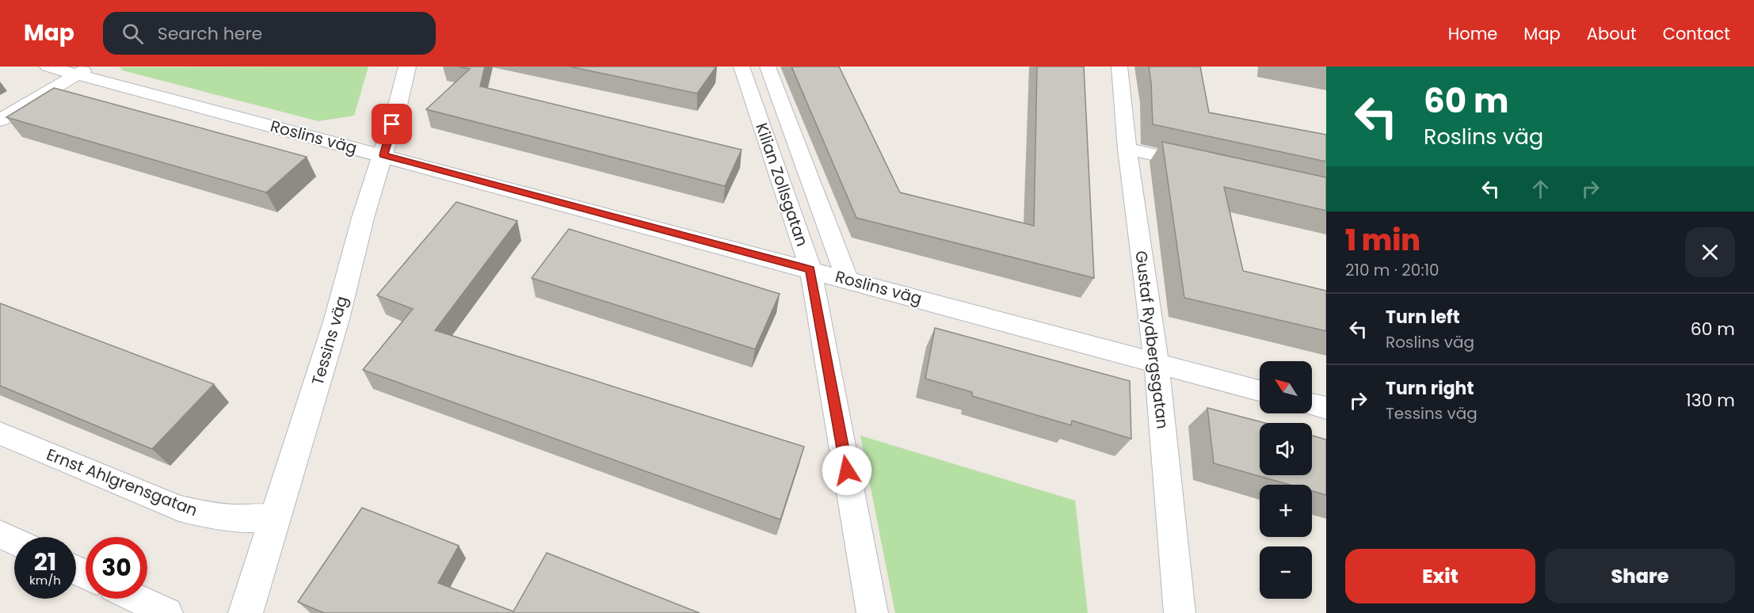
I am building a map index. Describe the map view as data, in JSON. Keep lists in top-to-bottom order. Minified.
{"streets":{"street":["Roslins väg","Kilian Zollsgatan","Gustaf Rydbergsgatan","Tessins väg","Ernst Ahlgrensgatan"]},"crossings":[["Roslins väg","Kilian Zollsgatan"],["Roslins väg","Gustaf Rydbergsgatan"],["Roslins väg","Tessins väg"],["Tessins väg","Ernst Ahlgrensgatan"]],"north":"top left","page":{"header":"Map","search":"Search here","nav":["Home","Map","About","Contact"],"turn":["60 m","Roslins väg"],"heading":["1 min","210 m · 20:10"],"list":[{"name":"Turn left","note":"Roslins väg","value":"60 m"},{"name":"Turn right","note":"Tessins väg","value":"130 m"}],"map_buttons":["+","−"],"speed":"21 km/h","limit":"30","buttons":["Exit","Share"]}}
